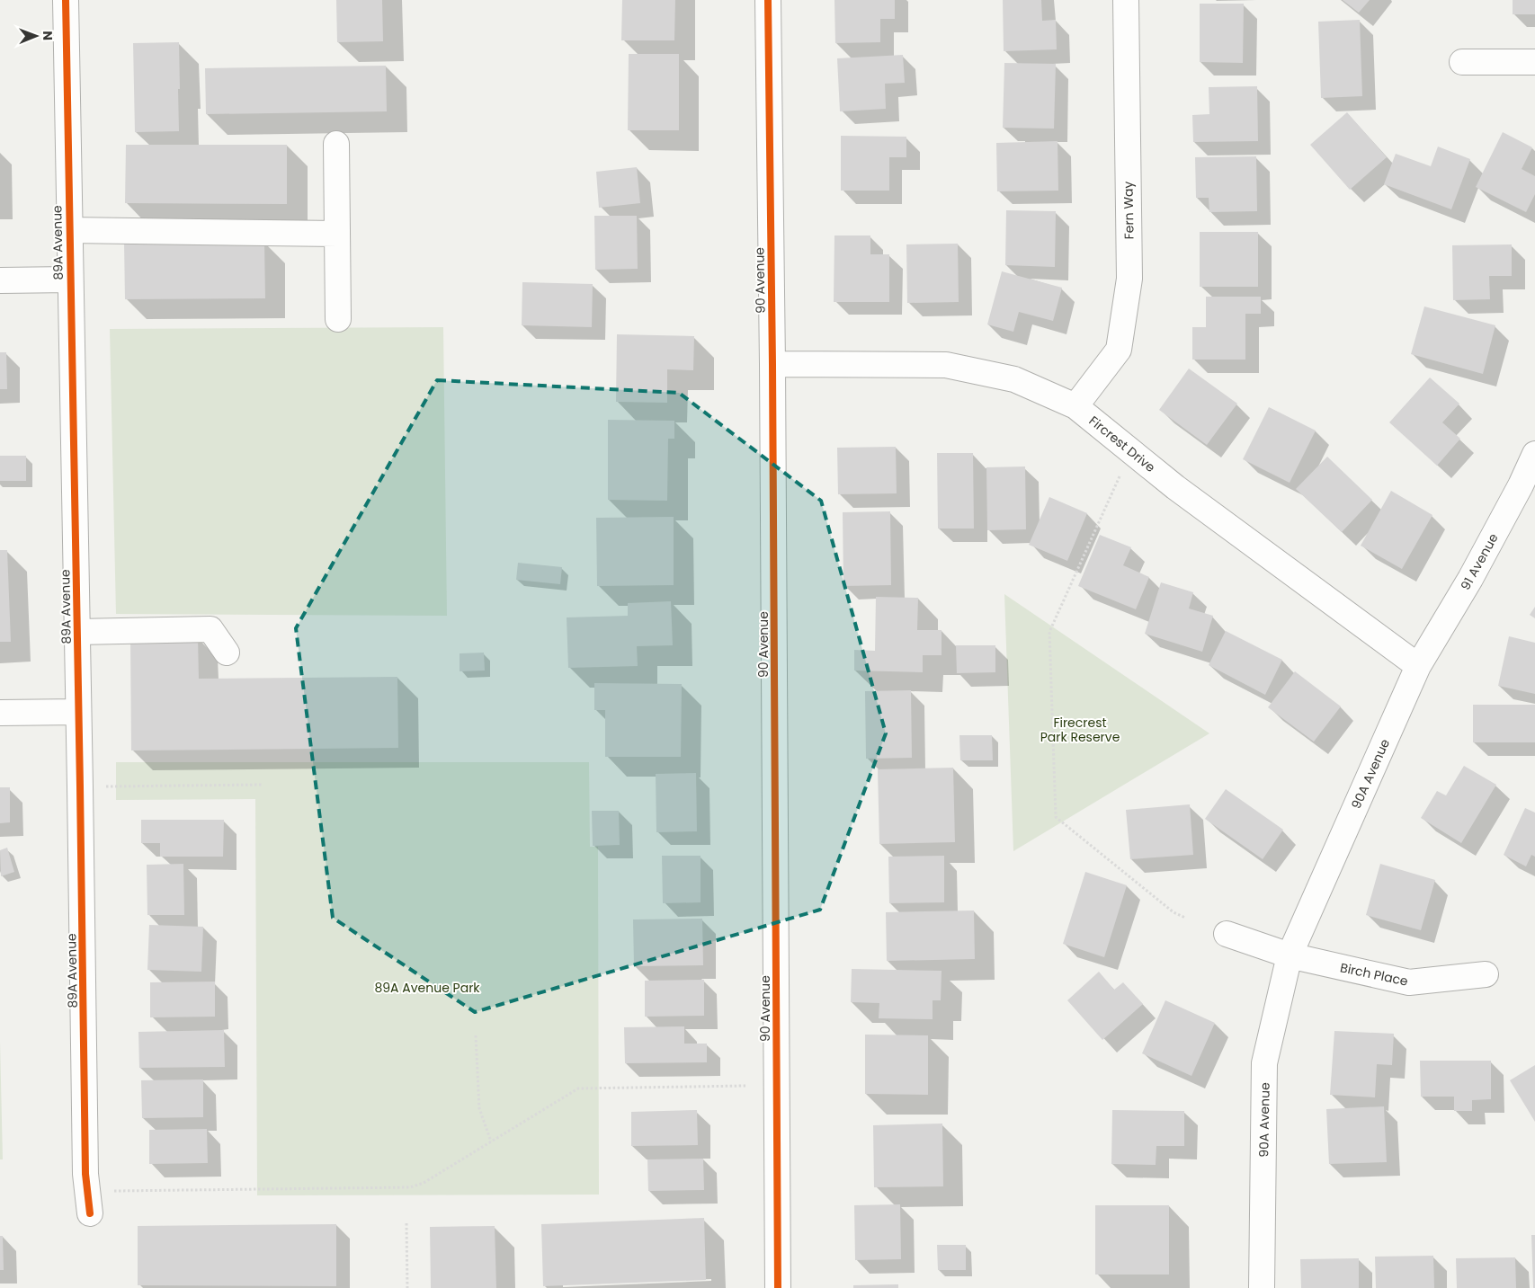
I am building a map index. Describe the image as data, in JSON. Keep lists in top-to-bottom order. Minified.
{"streets":{"street":["Fern Way","89A Avenue","90 Avenue","Fircrest Drive","91 Avenue","90A Avenue","Birch Place"]},"crossings":[["Fern Way","Fircrest Drive"],["90 Avenue","Fircrest Drive"],["Fircrest Drive","91 Avenue"],["Fircrest Drive","90A Avenue"],["91 Avenue","90A Avenue"],["90A Avenue","Birch Place"]],"parks":["Firecrest Park Reserve","89A Avenue Park"],"north":"right"}
